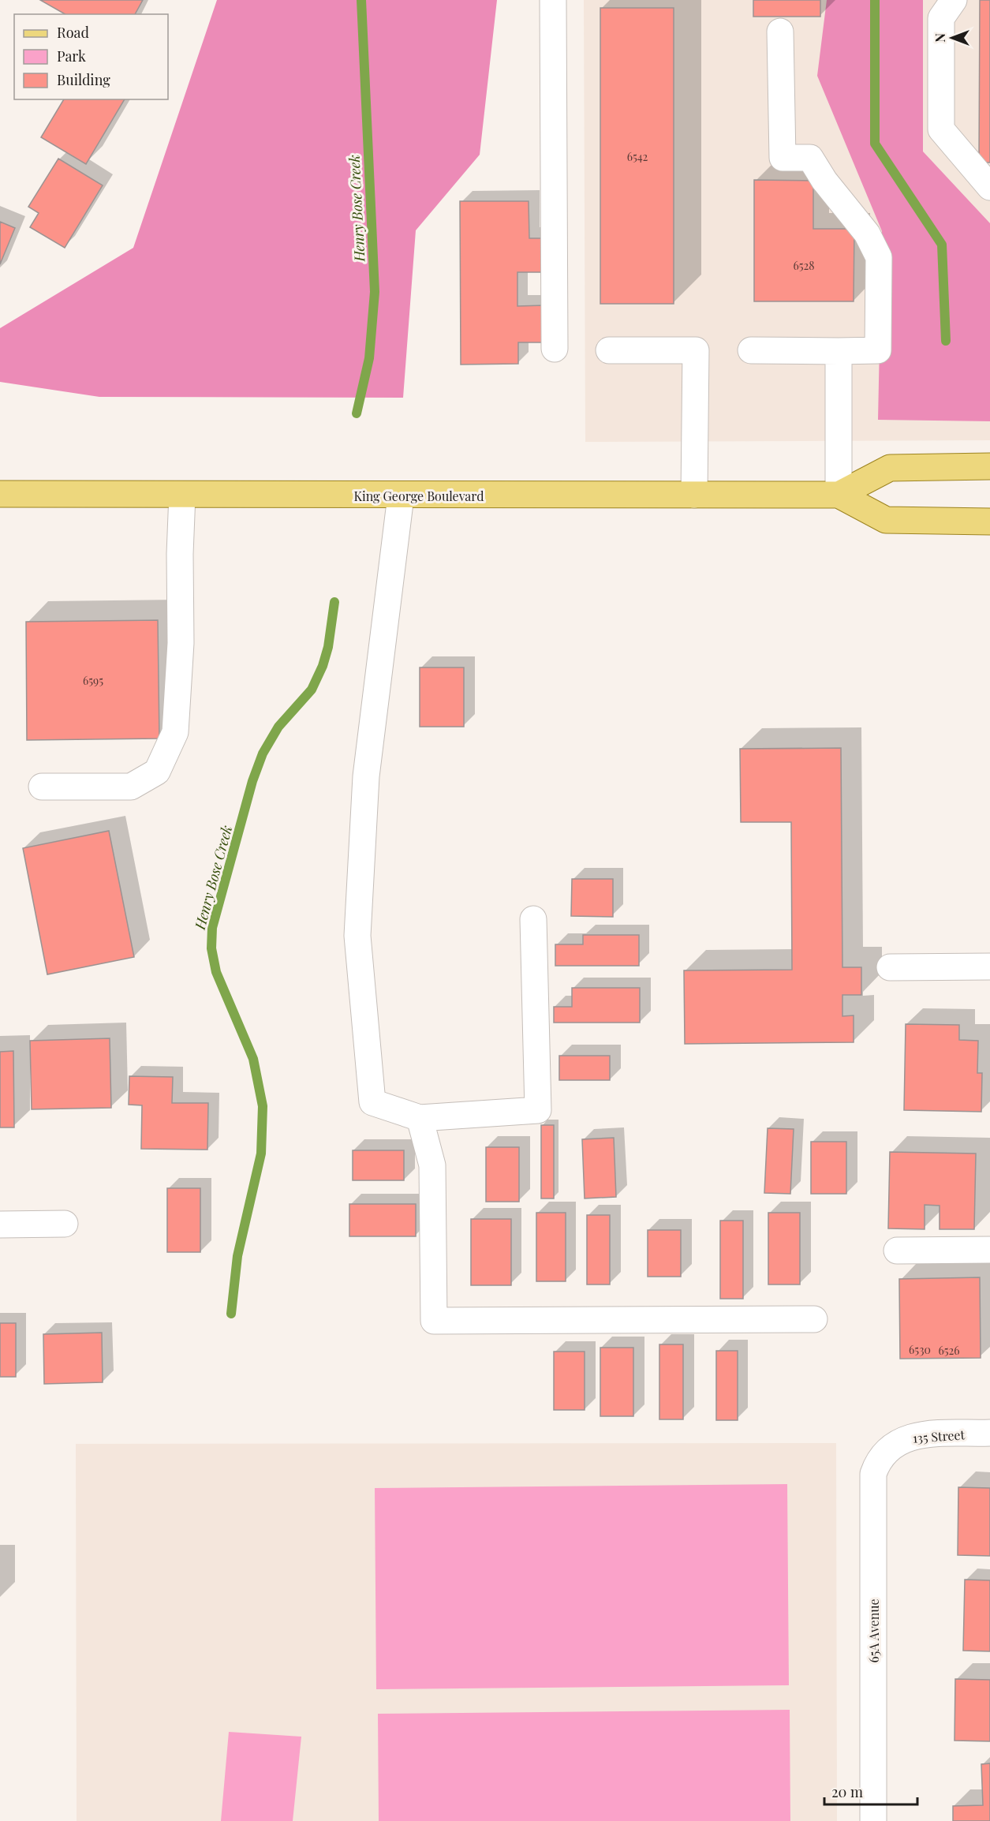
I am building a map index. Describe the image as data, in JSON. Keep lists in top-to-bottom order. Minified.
{"streets":{"main road":["King George Boulevard"],"street":["135 Street","65A Avenue"]},"crossings":[["135 Street","65A Avenue"]],"water":["Henry Bose Creek"],"house_numbers":["6542","6528","6595","6530","6526"],"legend":["Road","Park","Building"],"scale_bar":"20 m","north":"left"}
